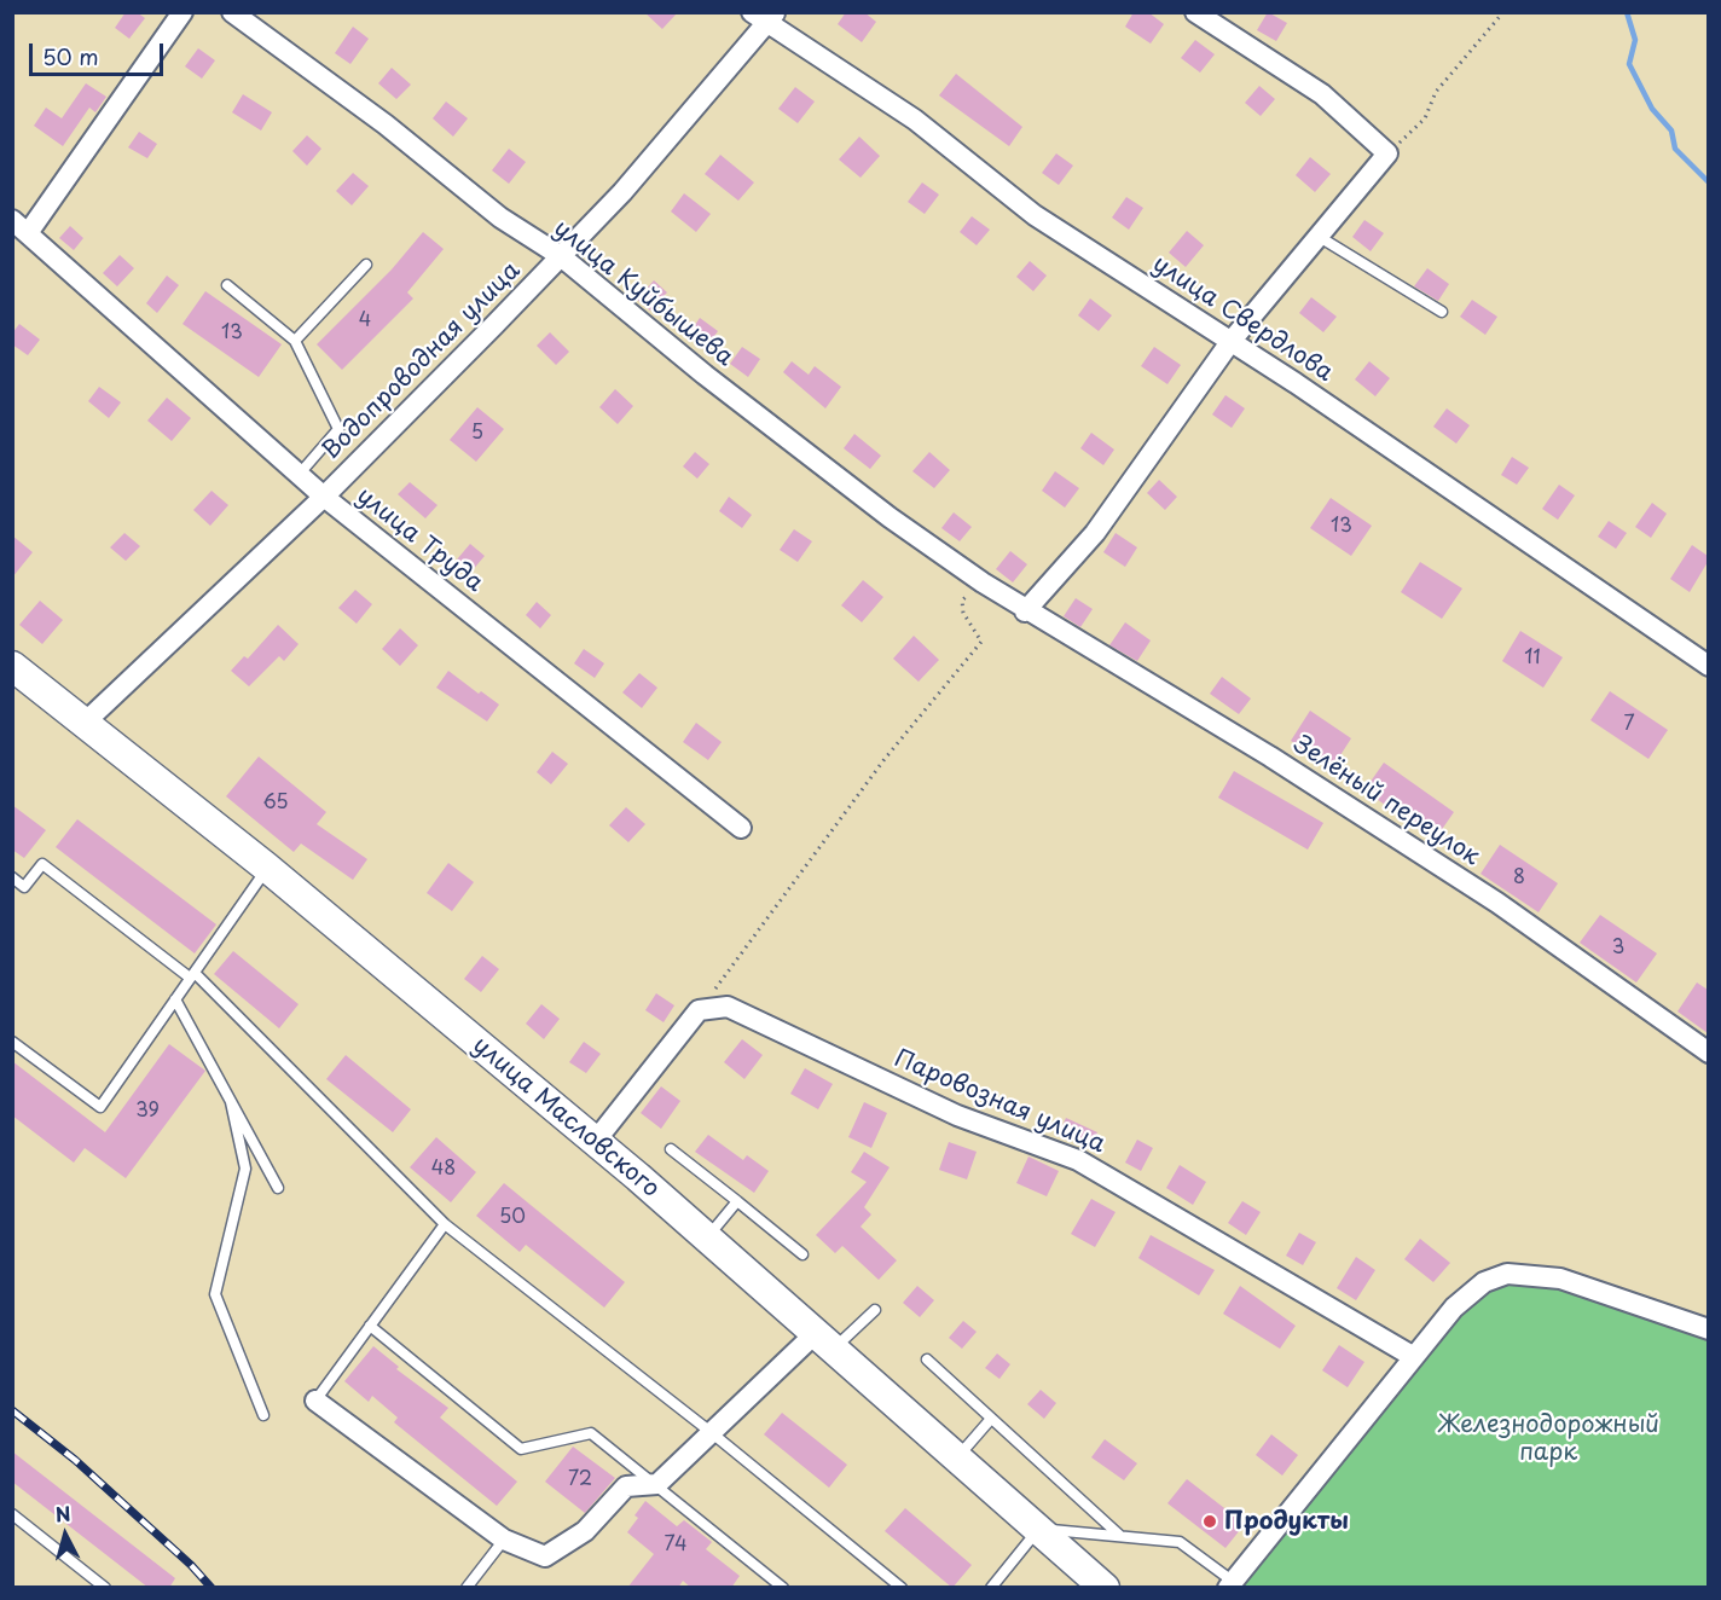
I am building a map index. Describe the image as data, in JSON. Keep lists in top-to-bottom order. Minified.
{"streets":{"street":["улица Куйбышева","улица Свердлова","Водопроводная улица","улица Труда","Зелёный переулок","Паровозная улица","улица Масловского"]},"crossings":[["улица Куйбышева","Водопроводная улица"],["улица Куйбышева","Зелёный переулок"],["улица Свердлова","Водопроводная улица"],["Водопроводная улица","улица Труда"],["Водопроводная улица","улица Масловского"]],"parks":["Железнодорожный парк"],"places":["Продукты"],"house_numbers":["4","13","5","13","11","7","65","8","3","39","48","50","72","74"],"scale_bar":"50 m","north":"top"}
